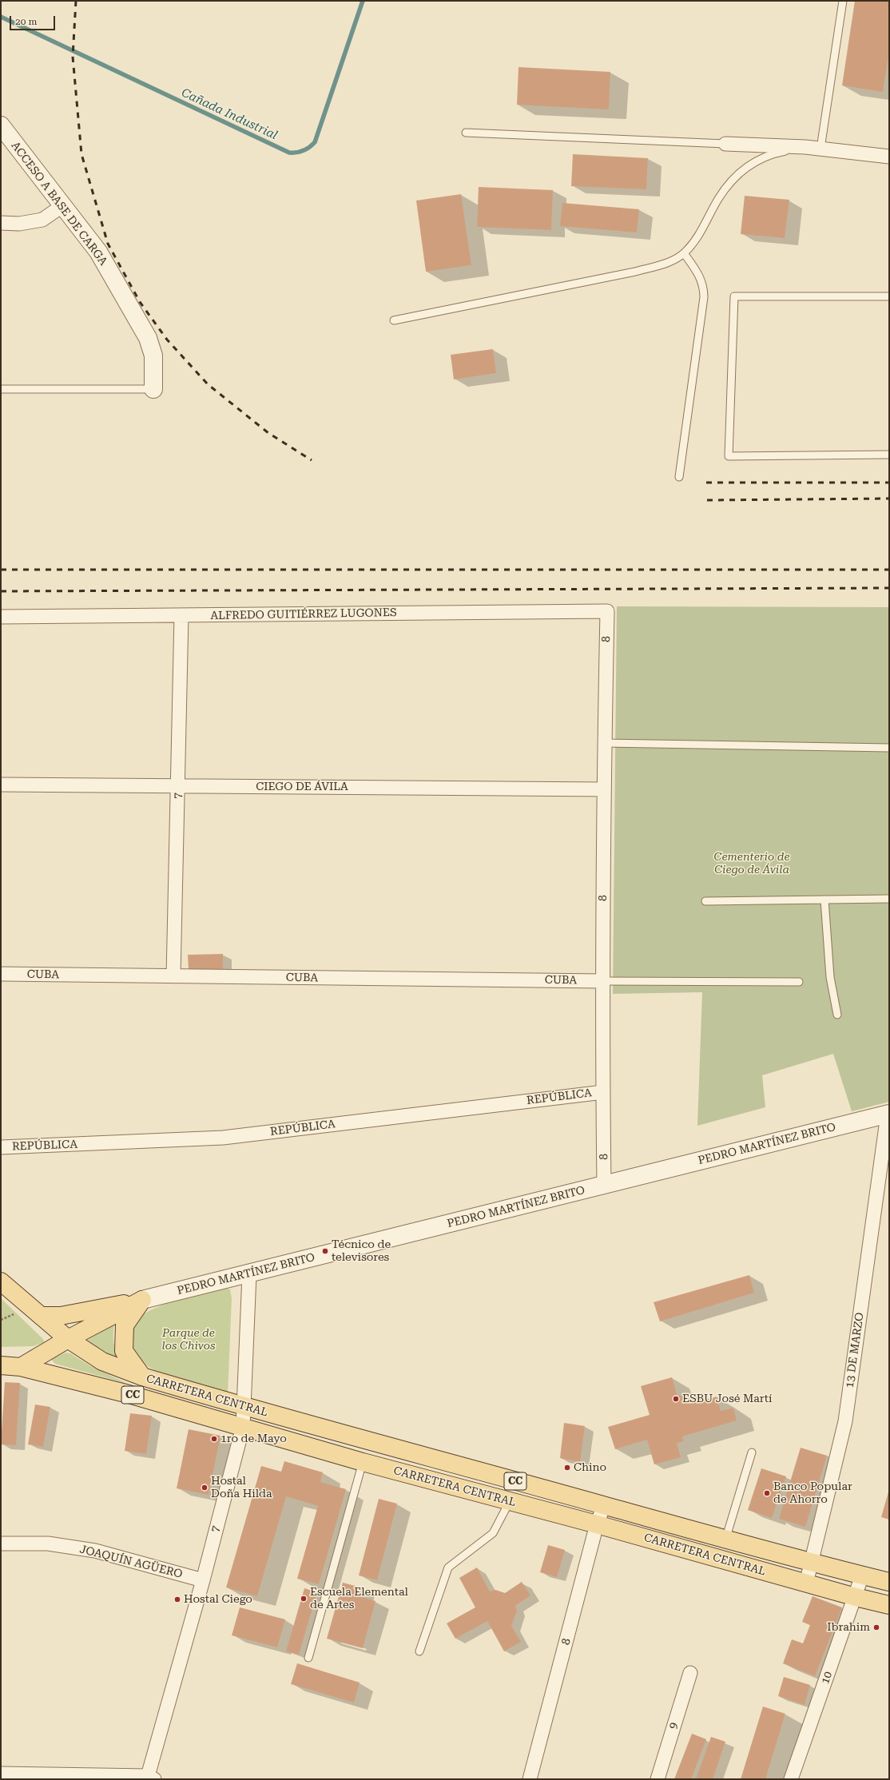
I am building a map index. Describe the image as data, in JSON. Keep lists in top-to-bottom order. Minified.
{"streets":{"main road":["CC","CARRETERA CENTRAL"],"street":["ACCESO A BASE DE CARGA","ALFREDO GUITIÉRREZ LUGONES","8","CIEGO DE ÁVILA","7","CUBA","REPÚBLICA","PEDRO MARTÍNEZ BRITO","13 DE MARZO","JOAQUÍN AGÜERO","10","9"]},"crossings":[["ALFREDO GUITIÉRREZ LUGONES","8"],["ALFREDO GUITIÉRREZ LUGONES","7"],["8","CIEGO DE ÁVILA"],["8","CUBA"],["8","REPÚBLICA"],["8","PEDRO MARTÍNEZ BRITO"],["8","CARRETERA CENTRAL"],["CIEGO DE ÁVILA","7"],["7","CUBA"],["7","PEDRO MARTÍNEZ BRITO"],["7","CARRETERA CENTRAL"],["7","JOAQUÍN AGÜERO"],["PEDRO MARTÍNEZ BRITO","13 DE MARZO"],["13 DE MARZO","CARRETERA CENTRAL"],["CC","CARRETERA CENTRAL"],["CARRETERA CENTRAL","10"]],"water":["Cañada Industrial"],"parks":["Cementerio de Ciego de Ávila","Parque de los Chivos"],"places":["Técnico de televisores","ESBU José Martí","1ro de Mayo","Chino","Hostal Doña Hilda","Banco Popular de Ahorro","Escuela Elemental de Artes","Hostal Ciego","Ibrahim"],"scale_bar":"20 m"}
